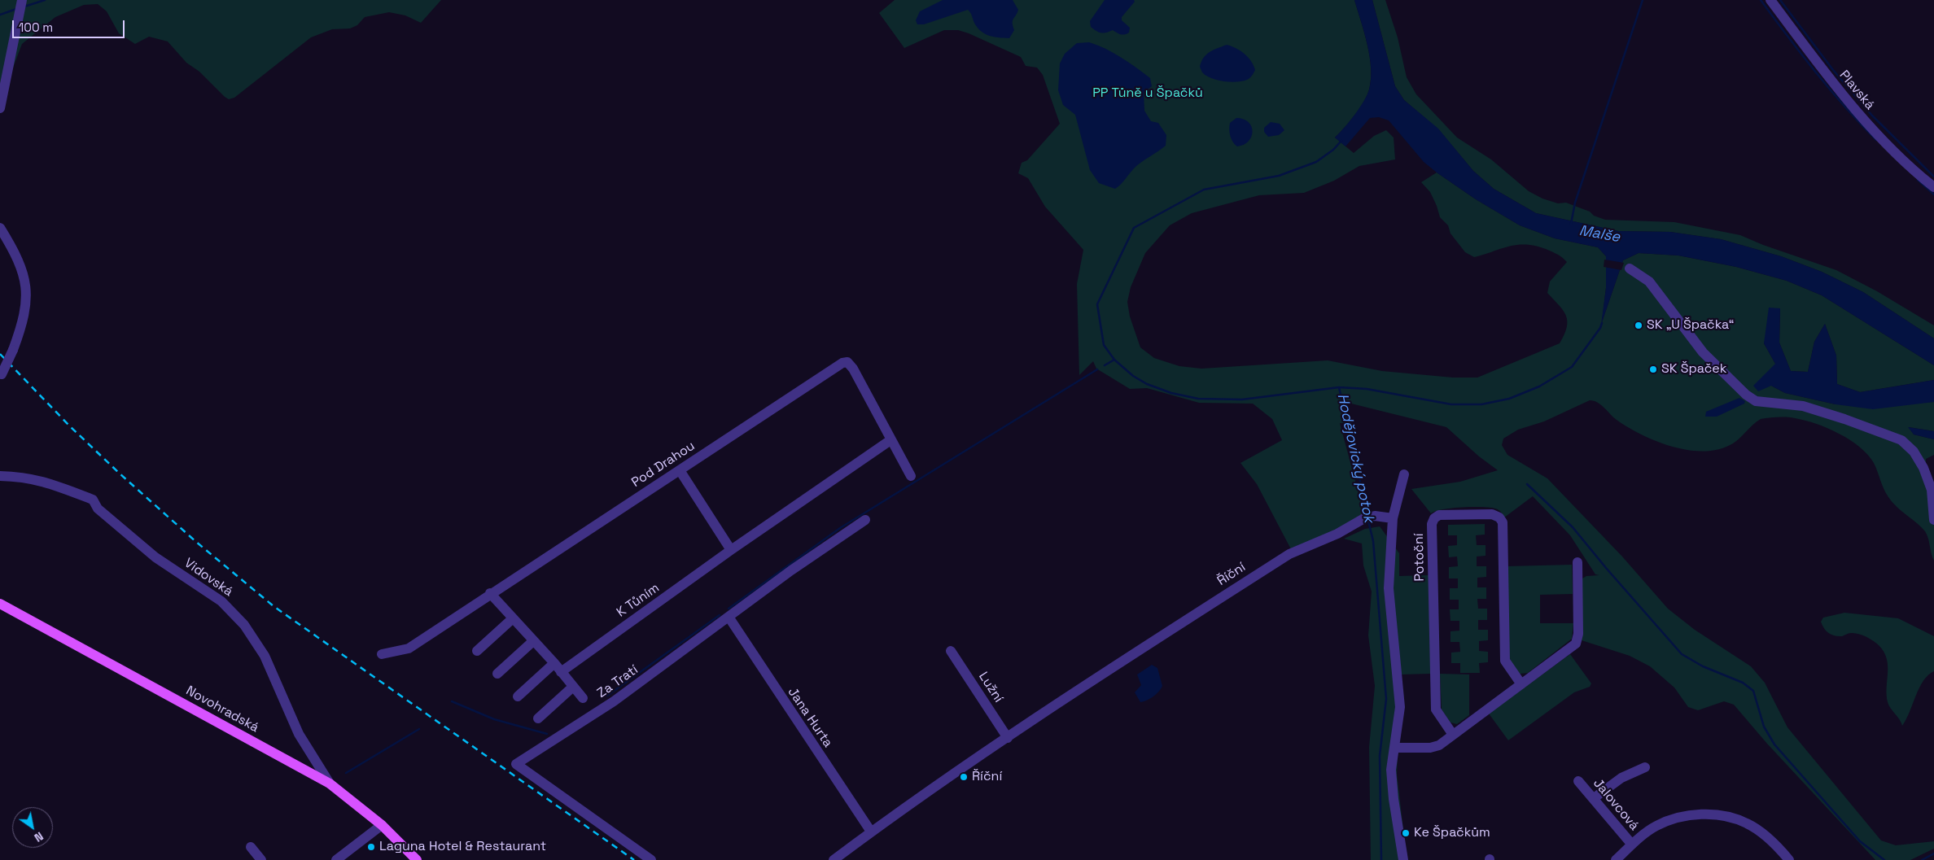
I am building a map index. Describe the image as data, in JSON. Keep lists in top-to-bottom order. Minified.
{"streets":{"main road":["Novohradská"],"street":["Plavská","Pod Drahou","Potoční","Říční","Vidovská","K Tůním","Za Tratí","Lužní","Jana Hurta","Jalovcová"]},"crossings":[["Pod Drahou","K Tůním"],["Říční","Lužní"],["Říční","Jana Hurta"],["Vidovská","Novohradská"],["Za Tratí","Jana Hurta"]],"water":["Malše","Hodějovický potok"],"parks":["PP Tůně u Špačků"],"places":["SK „U Špačka“","SK Špaček","Říční","Ke Špačkům","Laguna Hotel & Restaurant"],"scale_bar":"100 m","north":"bottom right"}
